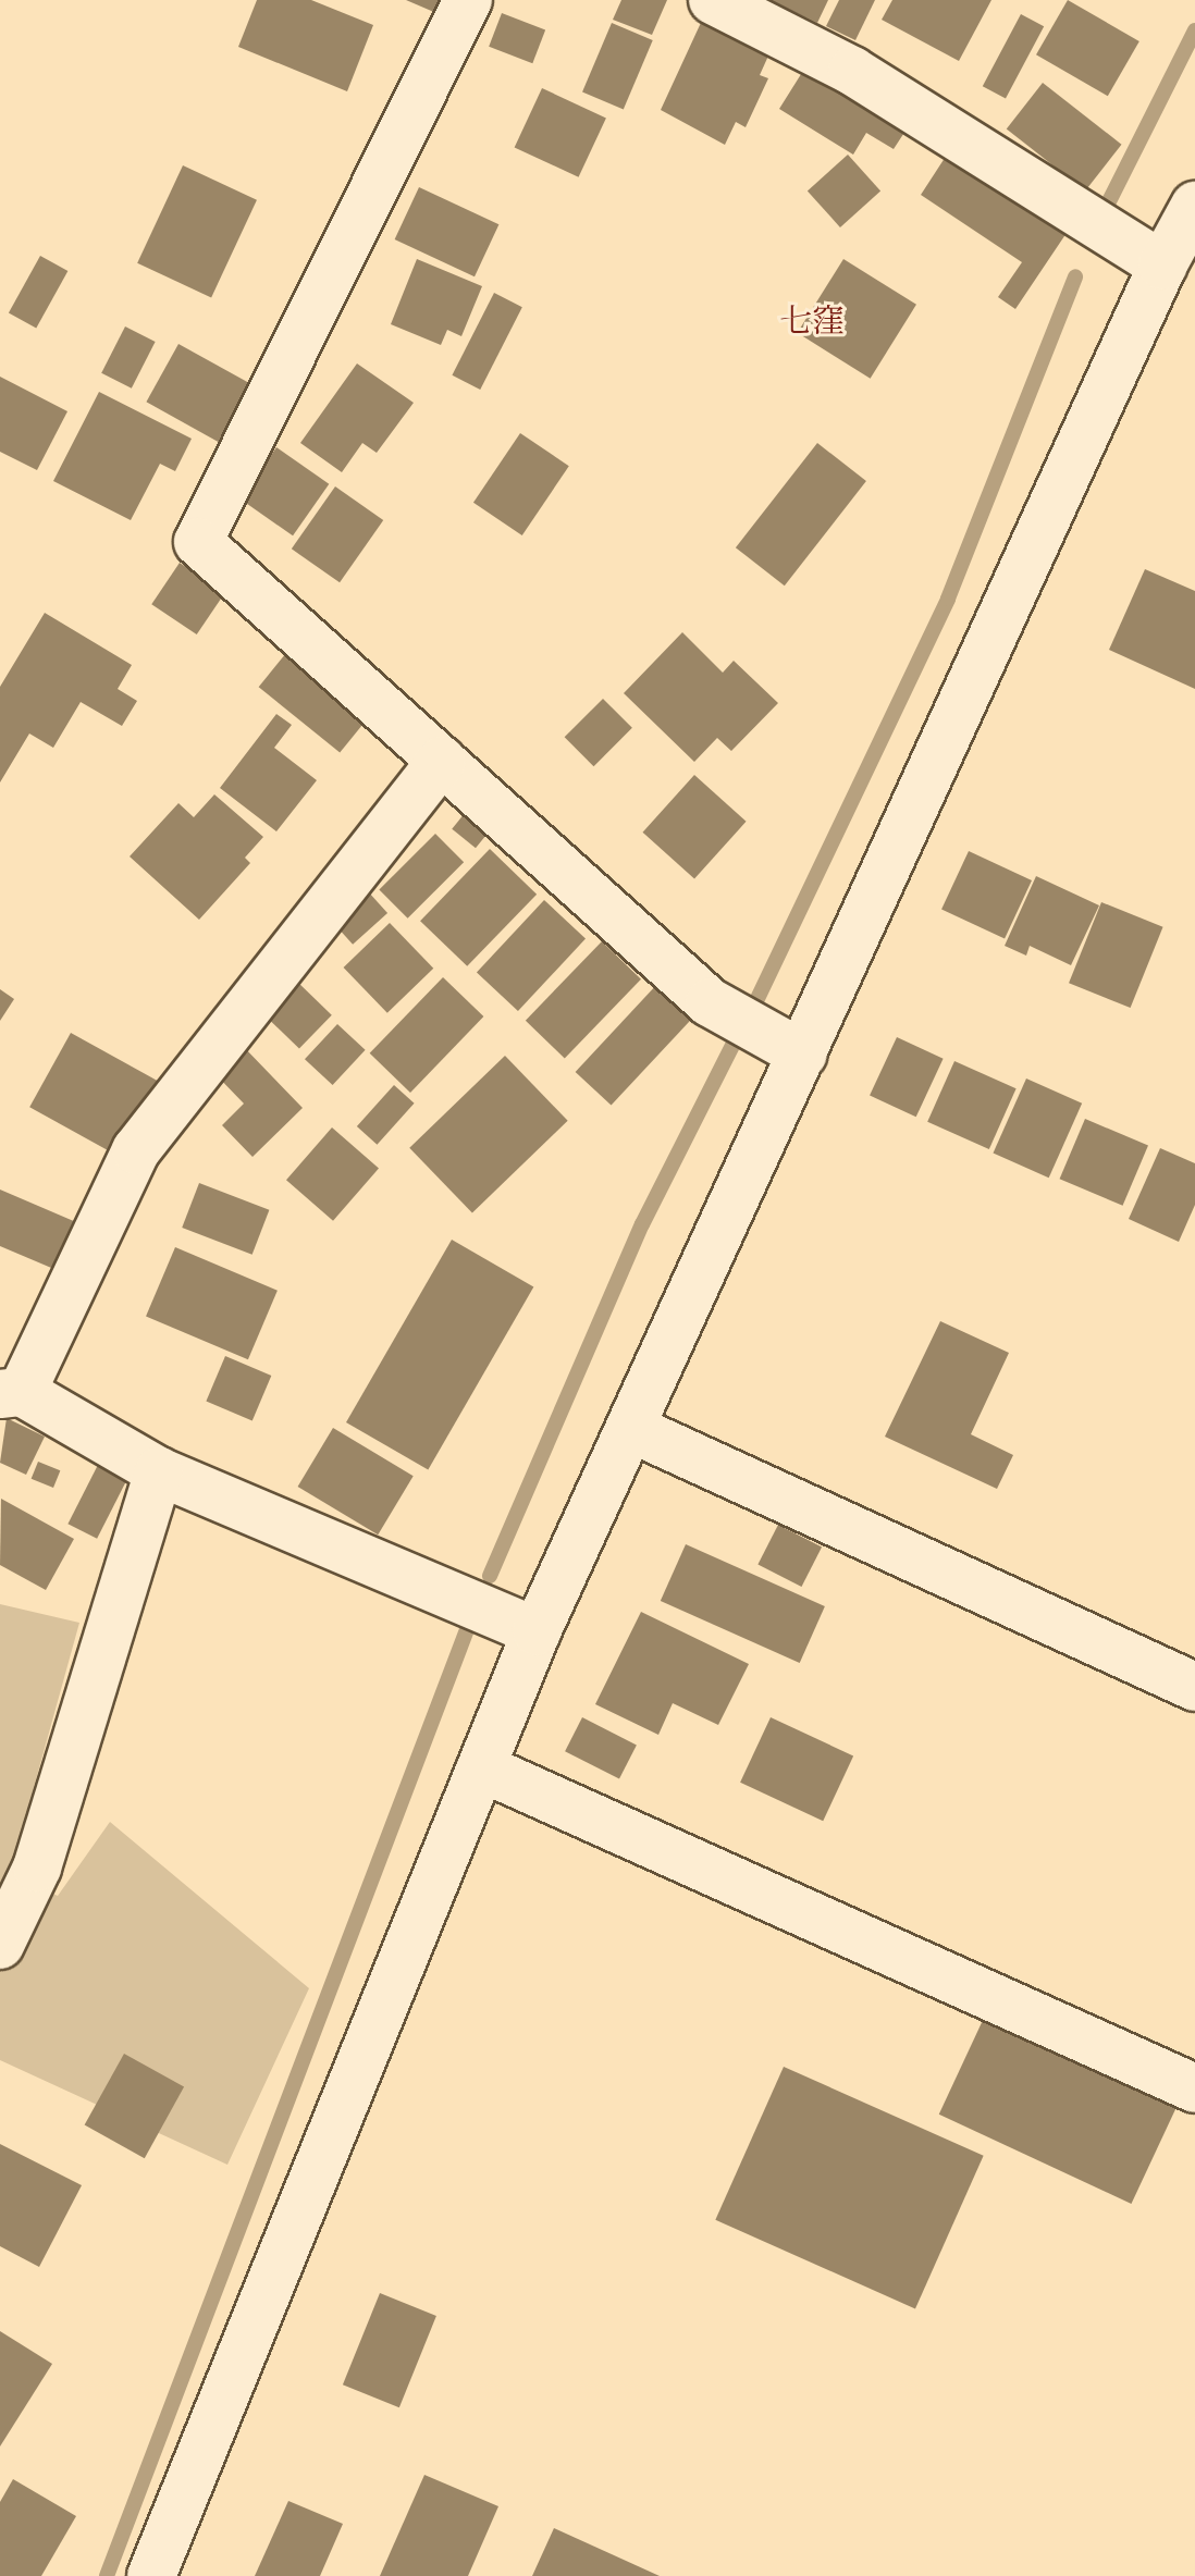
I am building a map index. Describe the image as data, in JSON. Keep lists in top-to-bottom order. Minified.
{"districts":["七窪"]}
